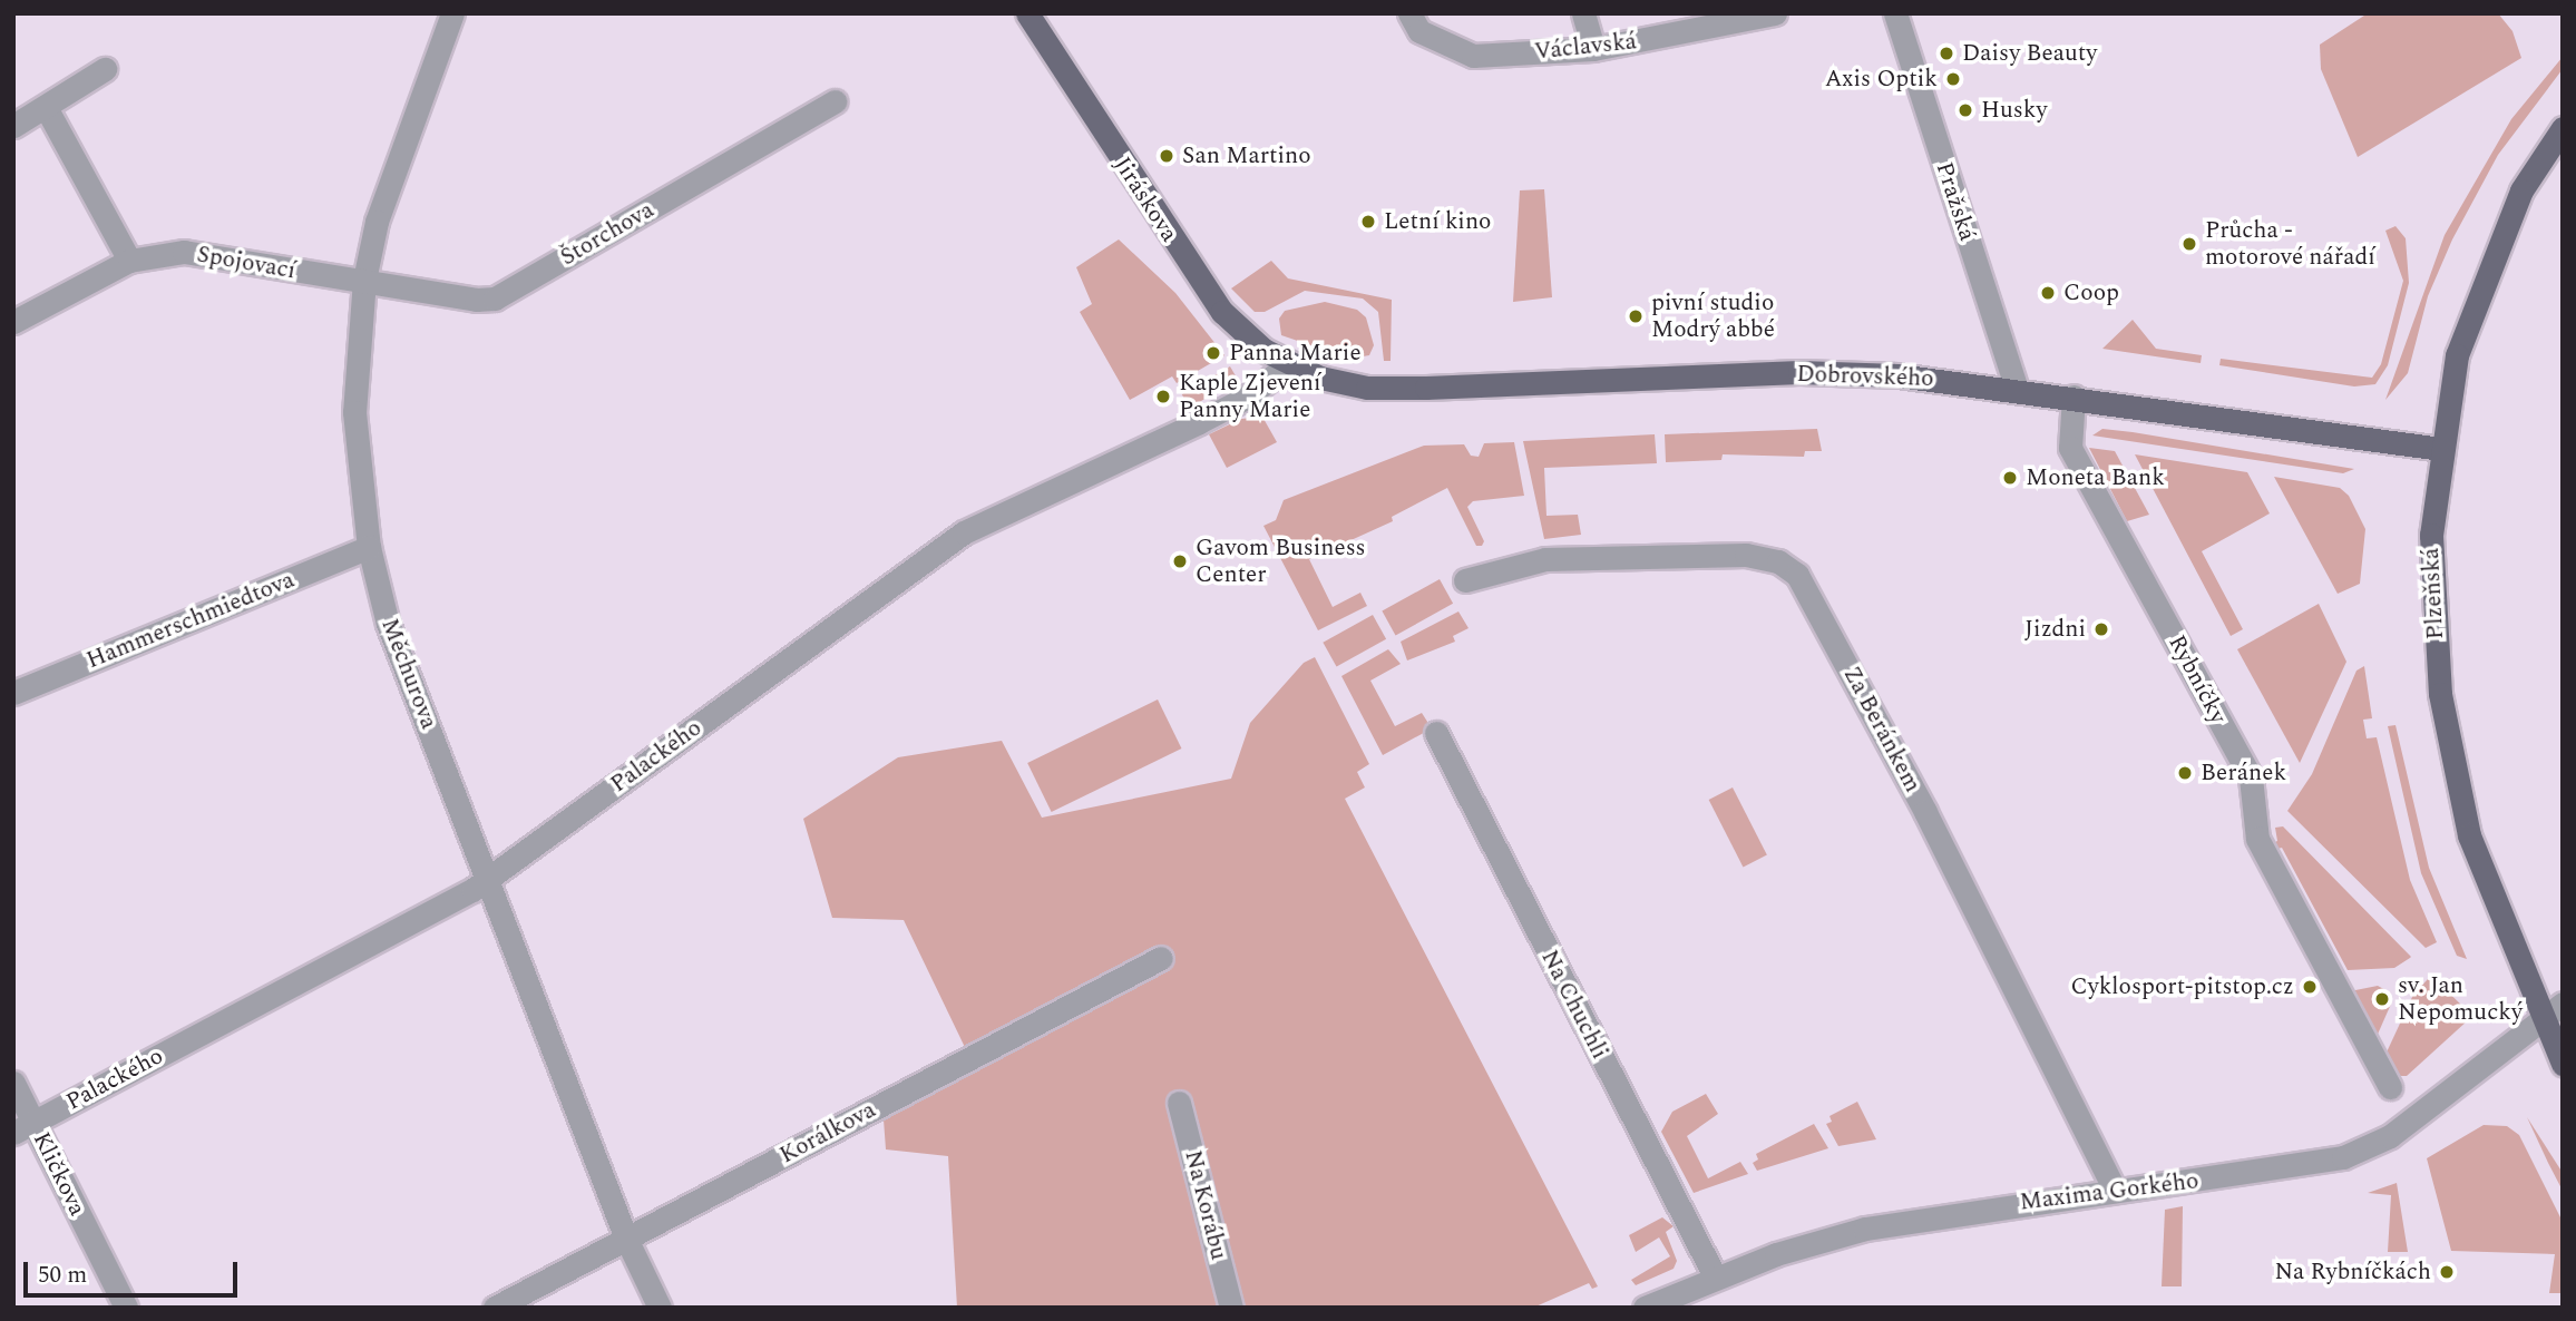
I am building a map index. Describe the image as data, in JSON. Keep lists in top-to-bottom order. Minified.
{"streets":{"main road":["Jiráskova","Dobrovského","Plzeňská"],"street":["Václavská","Pražská","Štorchova","Spojovací","Hammerschmiedtova","Měchurova","Rybníčky","Za Beránkem","Palackého","Na Chuchli","Korálkova","Kličkova","Maxima Gorkého","Na Korábu"]},"crossings":[["Jiráskova","Dobrovského"],["Jiráskova","Palackého"],["Pražská","Dobrovského"],["Štorchova","Spojovací"],["Štorchova","Měchurova"],["Spojovací","Měchurova"],["Dobrovského","Plzeňská"],["Dobrovského","Rybníčky"],["Dobrovského","Palackého"],["Plzeňská","Maxima Gorkého"],["Hammerschmiedtova","Měchurova"],["Měchurova","Palackého"],["Měchurova","Korálkova"],["Za Beránkem","Maxima Gorkého"],["Palackého","Kličkova"],["Na Chuchli","Maxima Gorkého"]],"places":["Daisy Beauty","Axis Optik","Husky","San Martino","Letní kino","Průcha - motorové nářadí","Coop","pivní studio Modrý abbé","Panna Marie","Kaple Zjevení Panny Marie","Moneta Bank","Gavom Business Center","Jizdni","Beránek","Cyklosport-pitstop.cz","sv. Jan Nepomucký","Na Rybníčkách"],"scale_bar":"50 m"}
